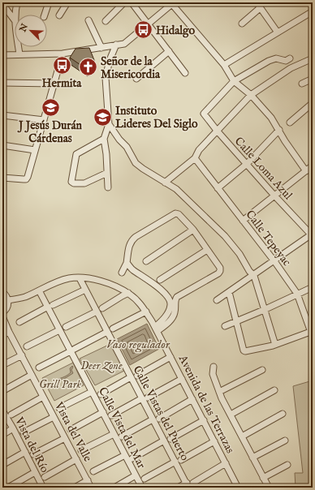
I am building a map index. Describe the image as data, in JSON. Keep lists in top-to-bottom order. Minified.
{"streets":{"street":["Calle Loma Azul","Calle Tepeyac","Avenida de las Terrazas","Calle Vistas del Puerto","Calle Vista del Mar","Vista del Valle","Vista del Río"]},"crossings":[["Avenida de las Terrazas","Calle Vistas del Puerto"],["Avenida de las Terrazas","Calle Vista del Mar"]],"water":["Vaso regulador"],"parks":["Deer Zone","Grill Park"],"places":{"bus stop":["Hidalgo","Hermita"],"church":["Señor de la Misericordia"],"school or university":["J Jesús Durán Cárdenas","Instituto Lideres Del Siglo"]},"north":"top left"}
